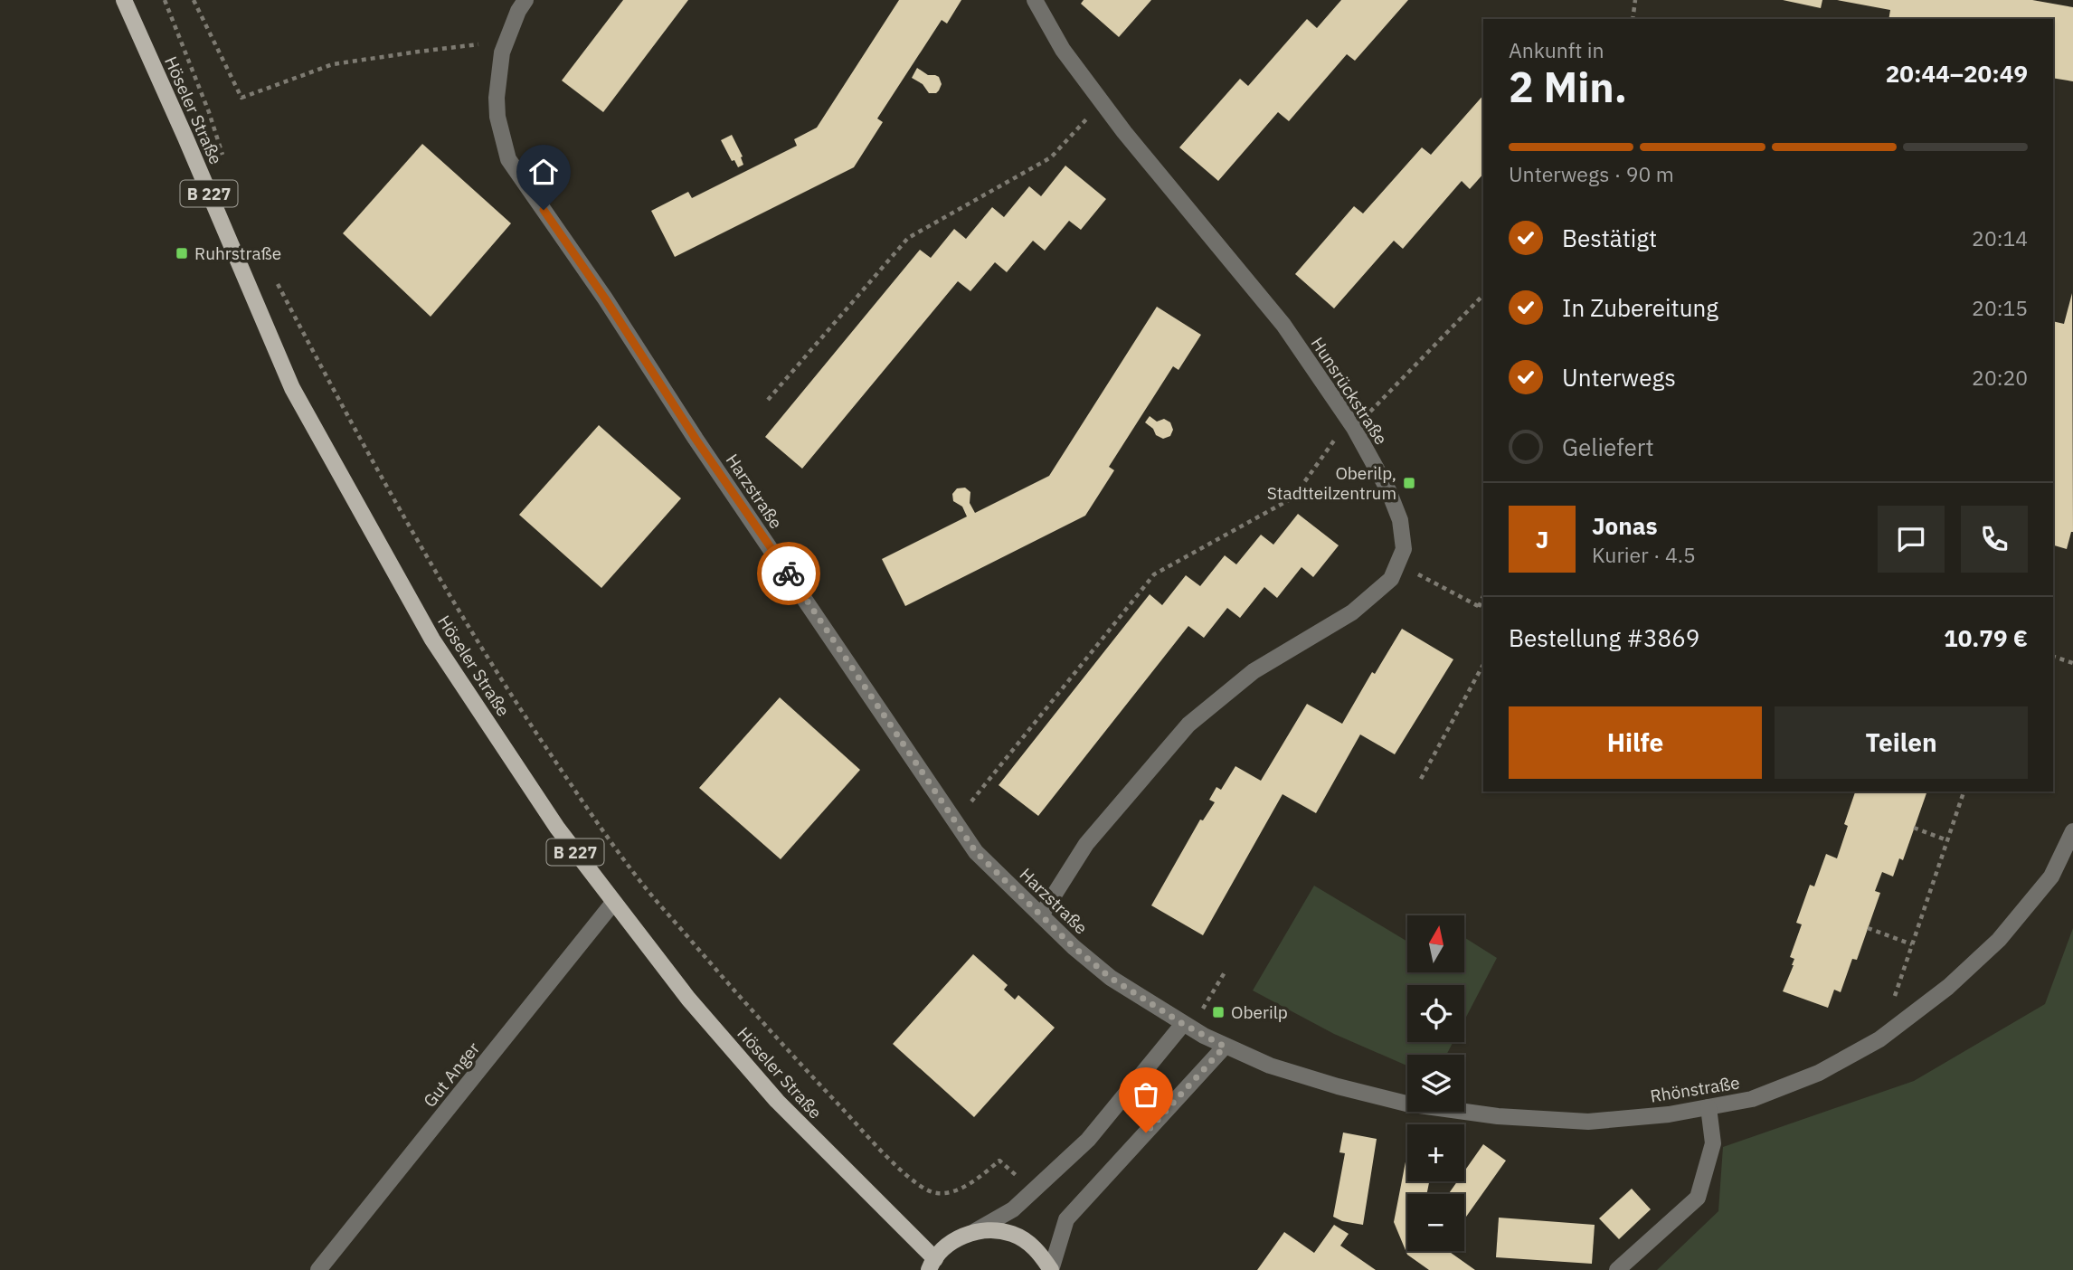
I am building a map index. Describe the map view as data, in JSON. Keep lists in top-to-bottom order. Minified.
{"streets":{"main road":["Höseler Straße","B 227"],"street":["Hunsrückstraße","Harzstraße","Gut Anger","Rhönstraße"]},"crossings":[["Höseler Straße","Gut Anger"],["Hunsrückstraße","Harzstraße"],["Harzstraße","Rhönstraße"]],"places":{"transit":["Ruhrstraße","Oberilp, Stadtteilzentrum","Oberilp"]},"north":"top","page":{"heading":["2 Min.","Ankunft in","20:44–20:49"],"panel":["Jonas","Kurier · 4.5","Bestellung #3869","10.79 €"],"bar":"Unterwegs · 90 m","list":[["Bestätigt","20:14"],["In Zubereitung","20:15"],["Unterwegs","20:20"],"Geliefert"],"round":"J","buttons":["Hilfe","Teilen"],"map_buttons":["+","−"]}}
